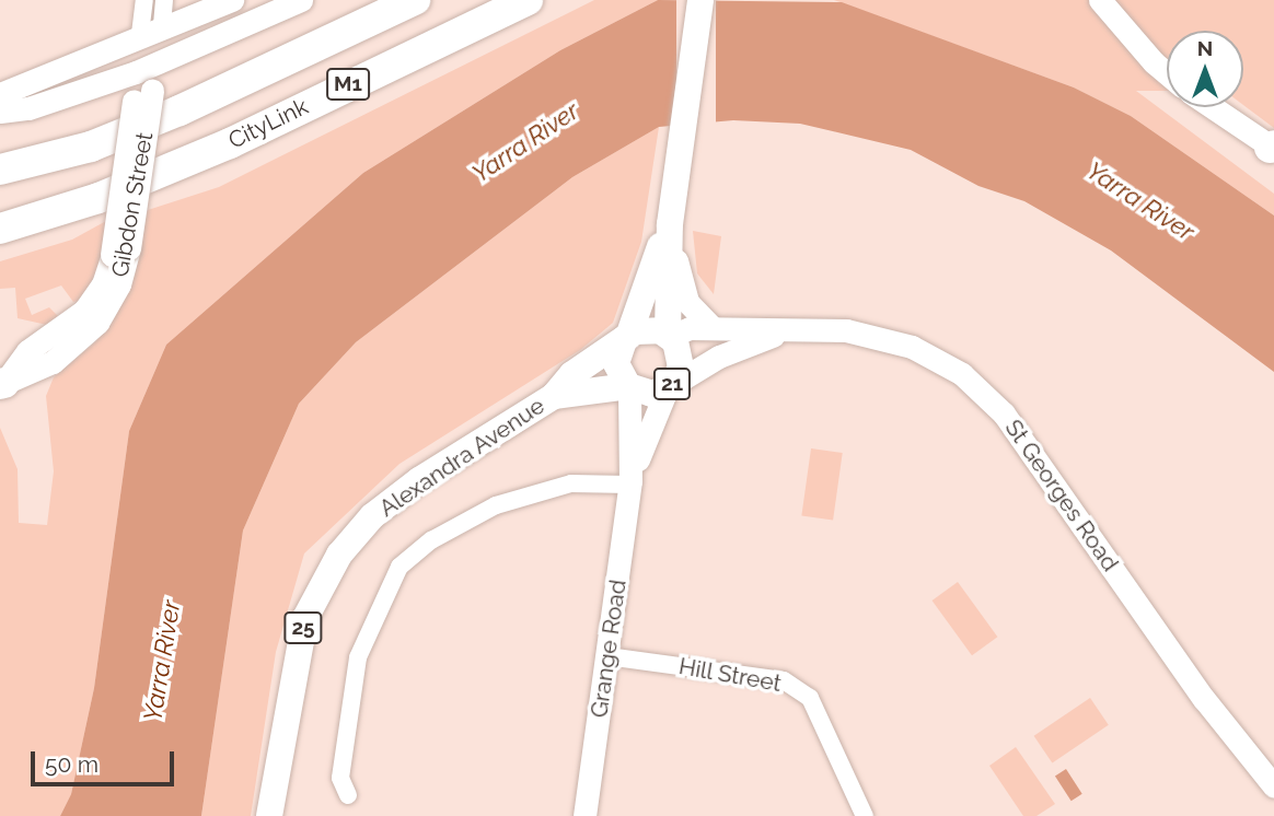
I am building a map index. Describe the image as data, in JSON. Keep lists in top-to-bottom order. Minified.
{"streets":{"highway":["M1","CityLink"],"main road":["21","Alexandra Avenue","25"],"street":["Gibdon Street","St Georges Road","Grange Road","Hill Street"]},"crossings":[["M1","CityLink"],["21","Alexandra Avenue"],["21","St Georges Road"],["21","Grange Road"],["Alexandra Avenue","St Georges Road"],["Alexandra Avenue","Grange Road"],["St Georges Road","Grange Road"],["Grange Road","Hill Street"]],"water":["Yarra River"],"scale_bar":"50 m","north":"top"}
